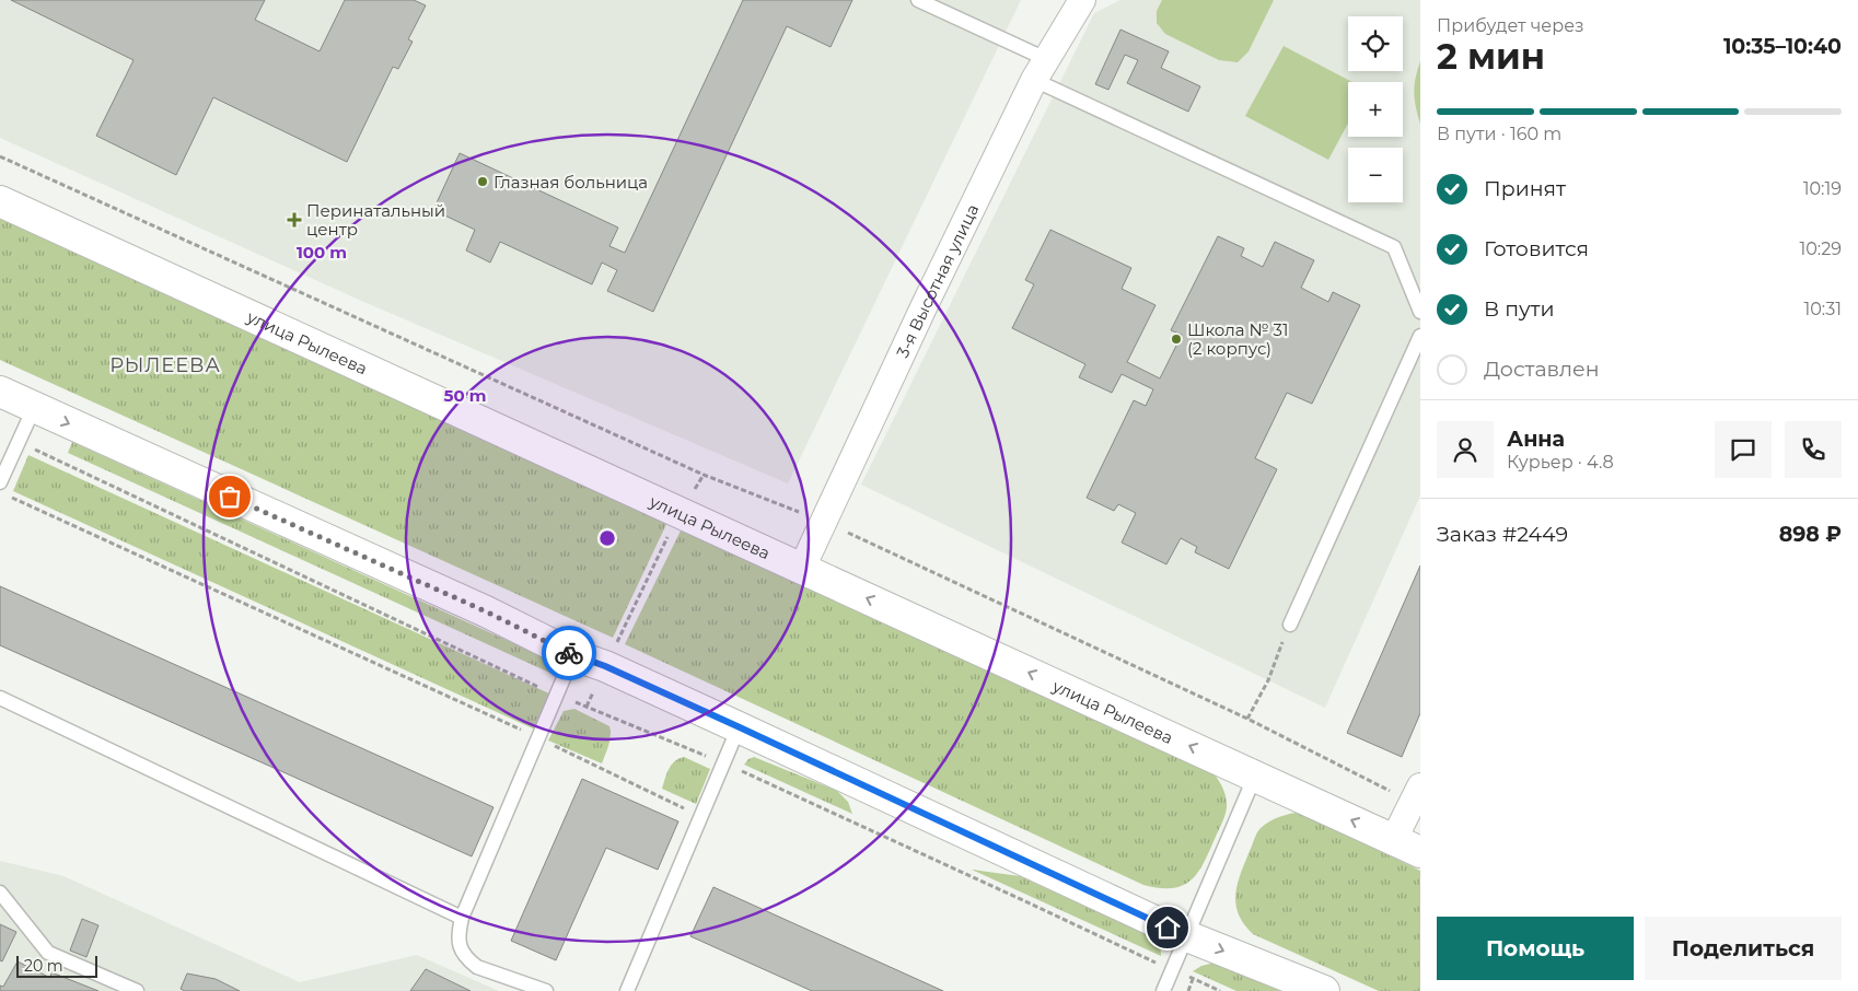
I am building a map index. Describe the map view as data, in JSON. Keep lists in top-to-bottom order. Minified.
{"streets":{"main road":["улица Рылеева"],"street":["3-я Высотная улица"]},"crossings":[["3-я Высотная улица","улица Рылеева"]],"districts":["РЫЛЕЕВА"],"places":{"other":["Глазная больница","Школа № 31 (2 корпус)"],"health":["Перинатальный центр"]},"scale_bar":"20 m","page":{"heading":["2 мин","Прибудет через","10:35–10:40"],"panel":["Анна","Курьер · 4.8","Заказ #2449","898 ₽"],"map_buttons":["+","−"],"bar":"В пути · 160 m","list":[["Принят","10:19"],["Готовится","10:29"],["В пути","10:31"],"Доставлен"],"buttons":["Помощь","Поделиться"],"scale":"20 m"},"rings":["100 m","50 m"]}
